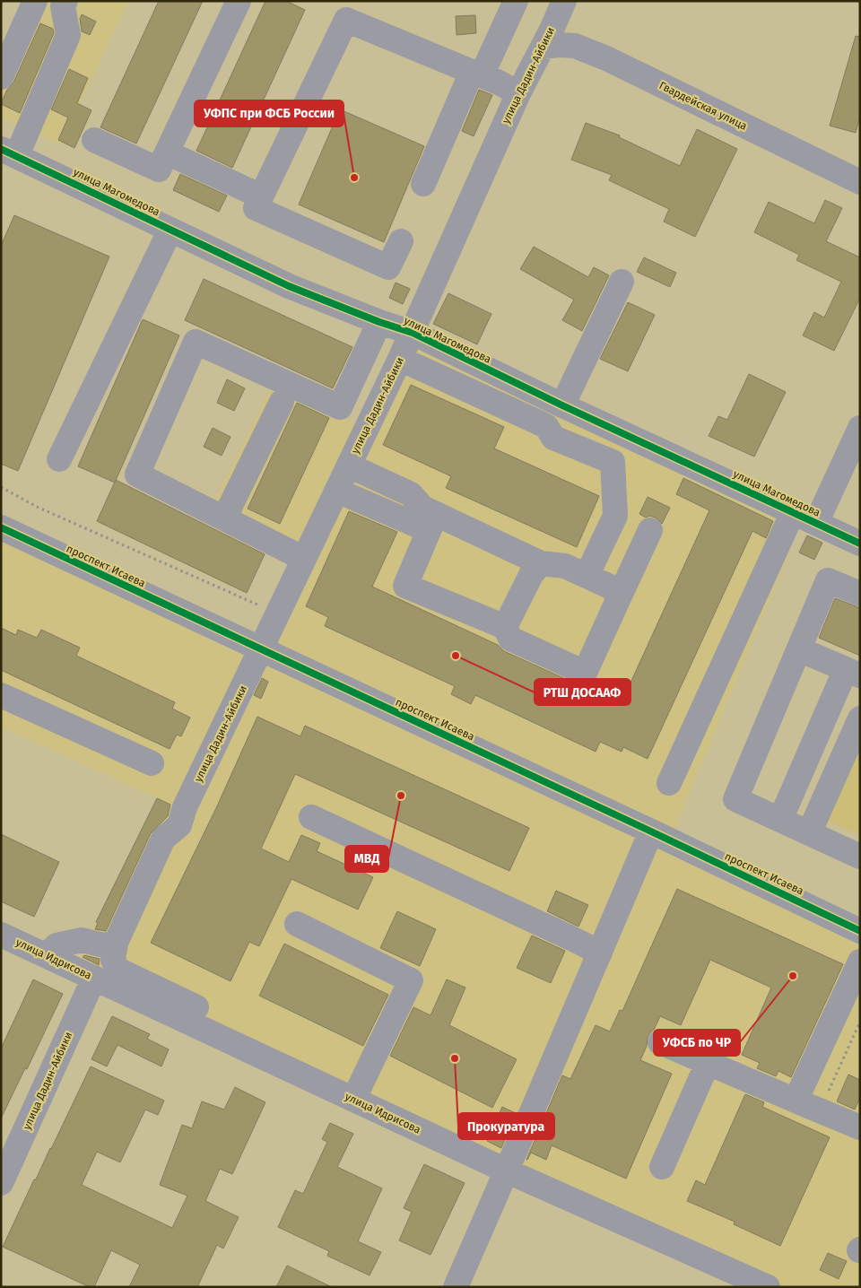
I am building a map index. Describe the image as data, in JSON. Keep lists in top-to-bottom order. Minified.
{"streets":{"street":["улица Дадин-Айбики","Гвардейская улица","улица Магомедова","проспект Исаева","улица Идрисова"]},"crossings":[["улица Дадин-Айбики","Гвардейская улица"],["улица Дадин-Айбики","улица Магомедова"],["улица Дадин-Айбики","проспект Исаева"],["улица Дадин-Айбики","улица Идрисова"]],"places":["УФПС при ФСБ России","РТШ ДОСААФ","МВД","УФСБ по ЧР","Прокуратура"]}
